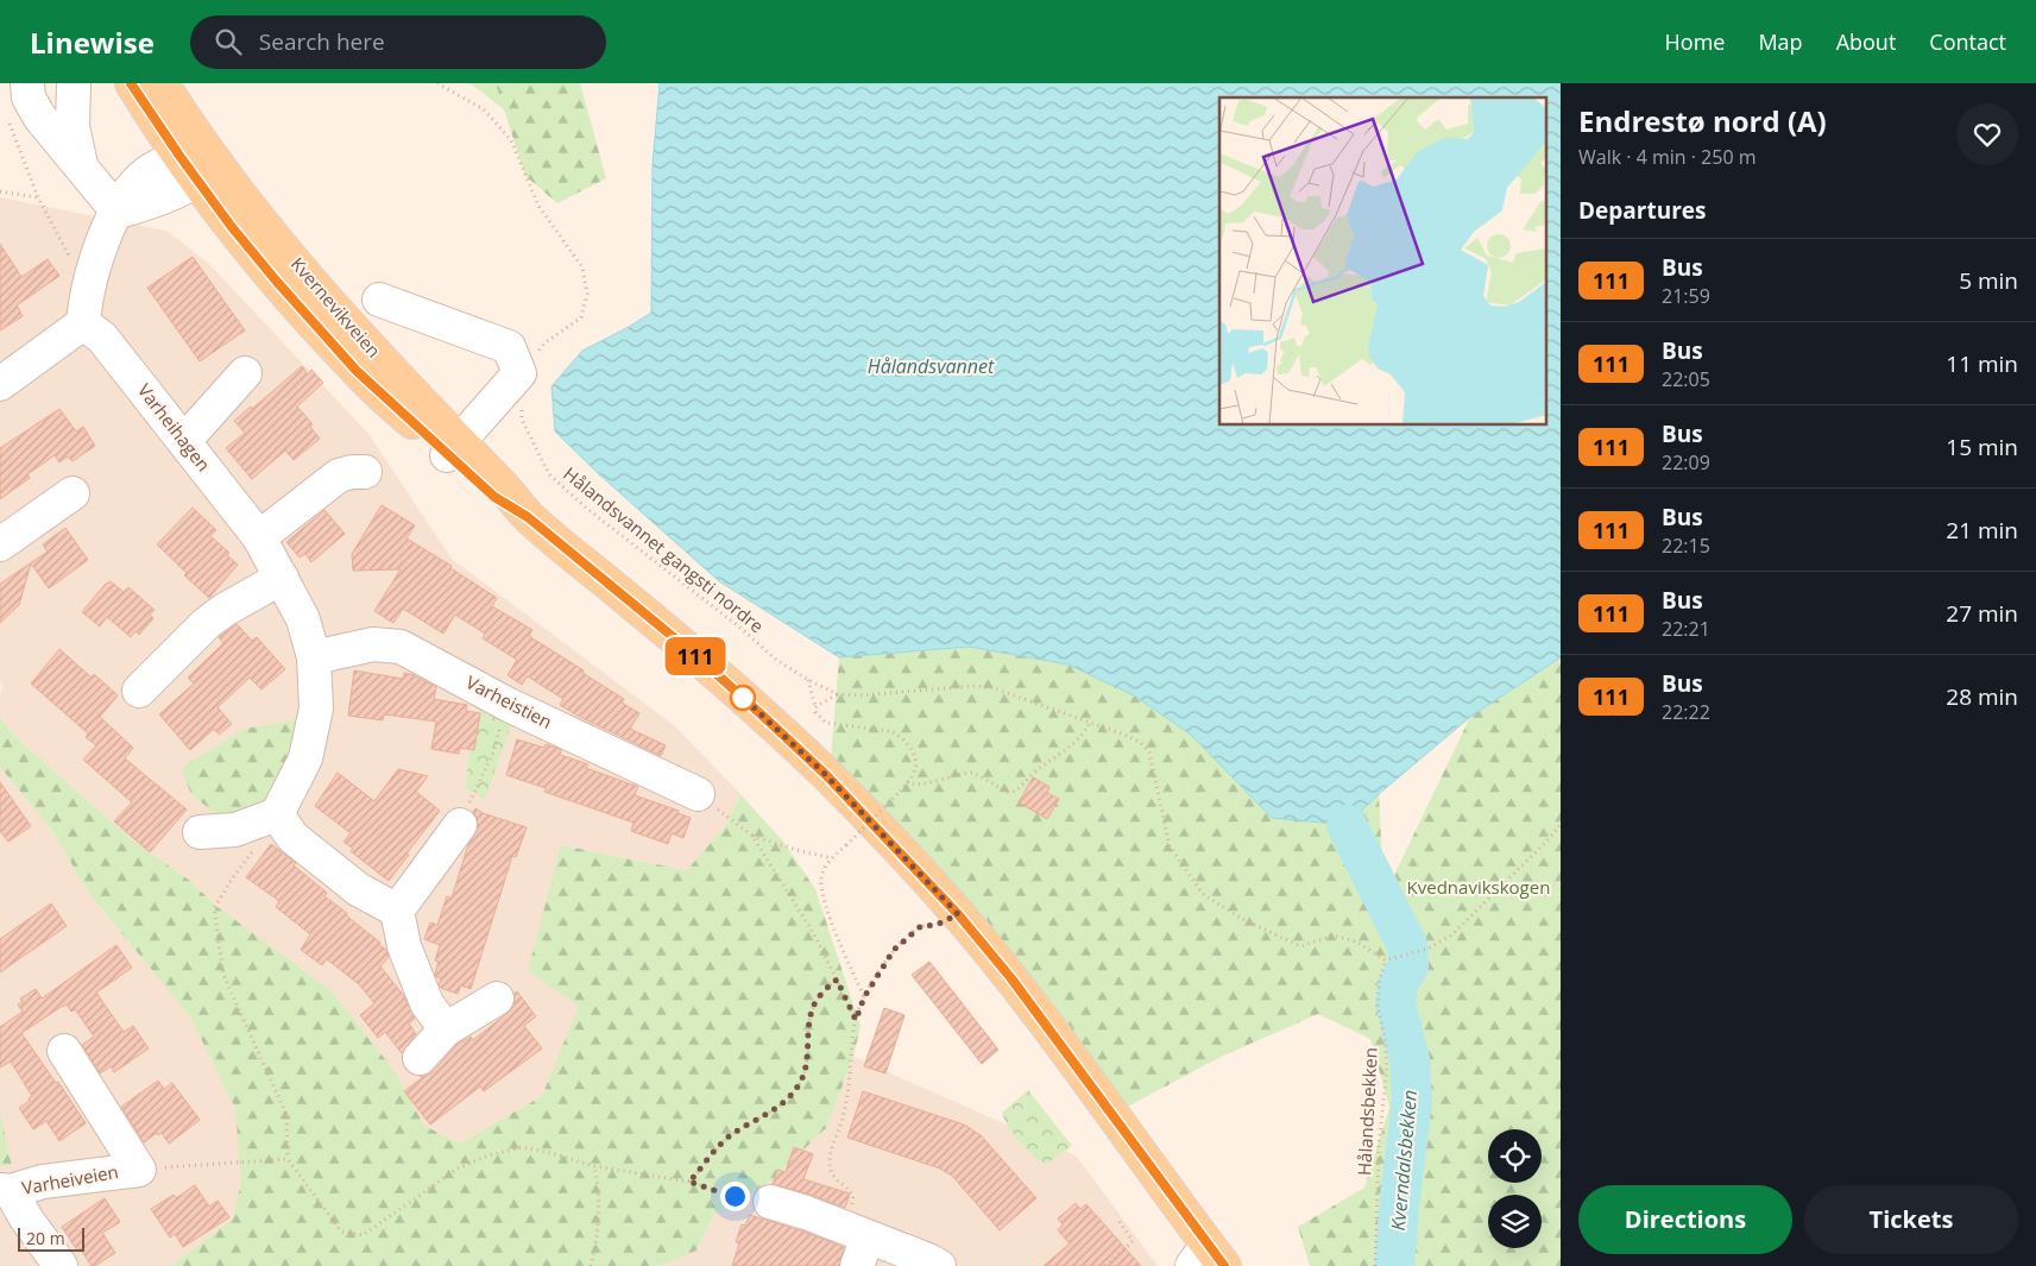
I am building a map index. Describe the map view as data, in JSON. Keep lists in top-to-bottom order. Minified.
{"streets":{"main road":["Kvernevikveien"],"street":["Varheihagen","Varheistien","Varheiveien"],"path":["Hålandsvannet gangsti nordre","Hålandsbekken"]},"crossings":[["Varheihagen","Varheistien"]],"water":["Hålandsvannet","Kverndalsbekken"],"parks":["Kvednavikskogen"],"lines":["bus line 111"],"scale_bar":"20 m","page":{"header":"Linewise","search":"Search here","nav":["Home","Map","About","Contact"],"on_map":"111","heading":[["Endrestø nord (A)","Walk · 4 min · 250 m"],"Departures"],"list":[{"mark":"111","name":"Bus","note":"21:59","value":"5 min"},{"mark":"111","name":"Bus","note":"22:05","value":"11 min"},{"mark":"111","name":"Bus","note":"22:09","value":"15 min"},{"mark":"111","name":"Bus","note":"22:15","value":"21 min"},{"mark":"111","name":"Bus","note":"22:21","value":"27 min"},{"mark":"111","name":"Bus","note":"22:22","value":"28 min"}],"buttons":["Directions","Tickets"],"scale":"20 m"}}
